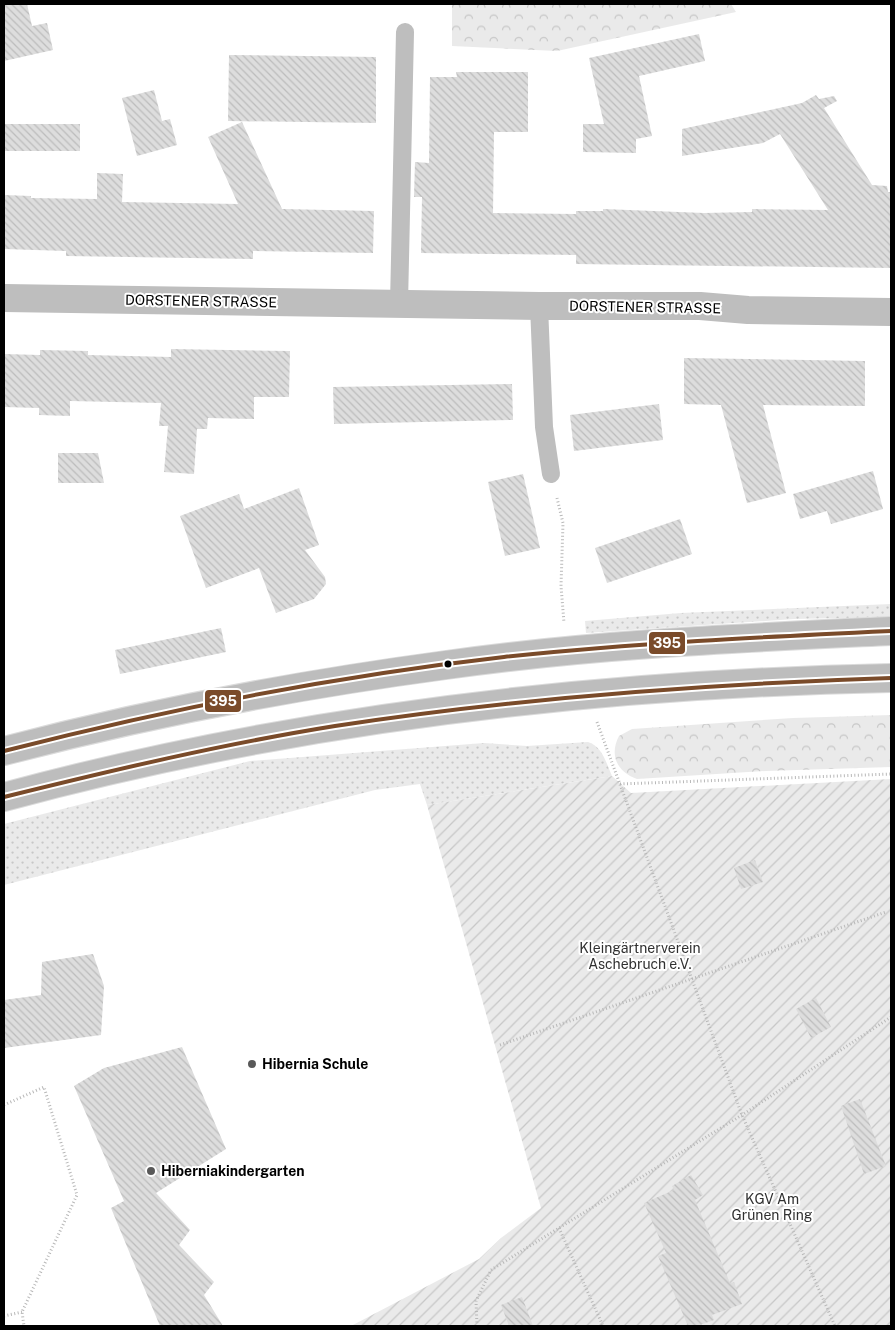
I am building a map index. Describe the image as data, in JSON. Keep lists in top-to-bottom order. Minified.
{"streets":{"street":["DORSTENER STRASSE"]},"parks":["Kleingärtnerverein Aschebruch e.V.","KGV Am Grünen Ring"],"places":["Hibernia Schule","Hiberniakindergarten"],"lines":["transit line 395"]}
